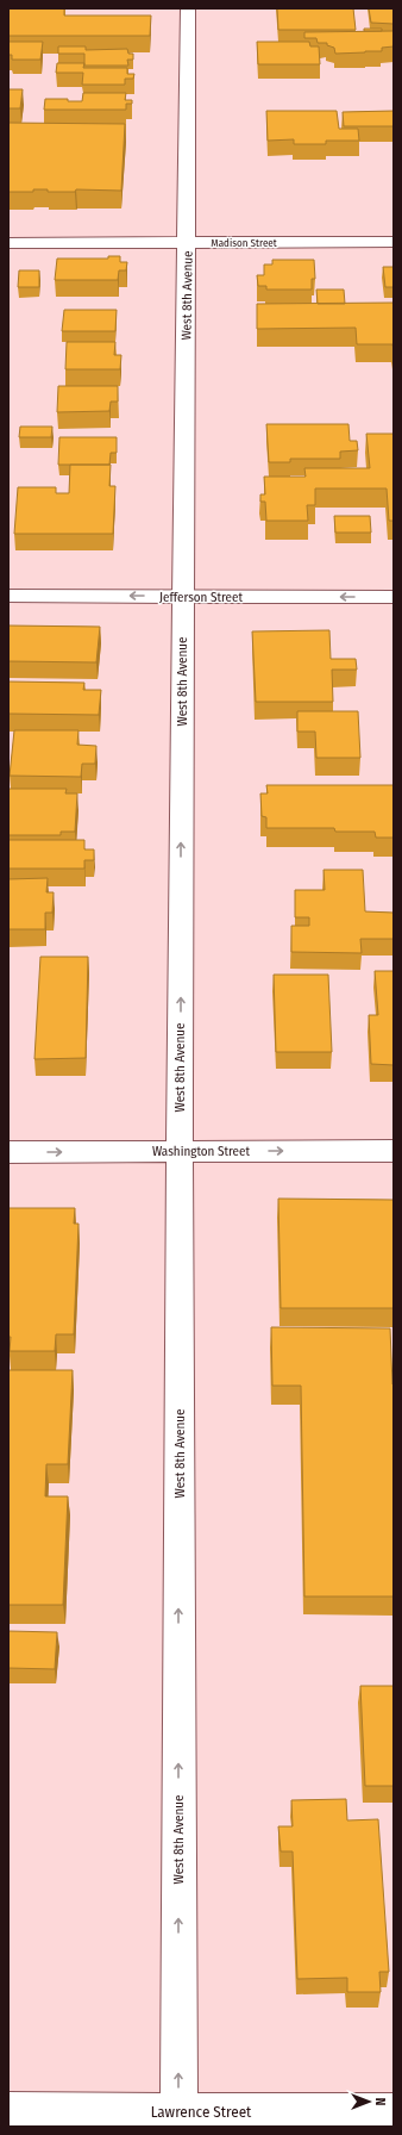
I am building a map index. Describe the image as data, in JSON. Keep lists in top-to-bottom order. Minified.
{"streets":{"street":["Madison Street","West 8th Avenue","Jefferson Street","Washington Street","Lawrence Street"]},"crossings":[["Madison Street","West 8th Avenue"],["West 8th Avenue","Jefferson Street"],["West 8th Avenue","Washington Street"],["West 8th Avenue","Lawrence Street"]],"one_way":["West 8th Avenue","Jefferson Street","Washington Street"],"north":"right"}
